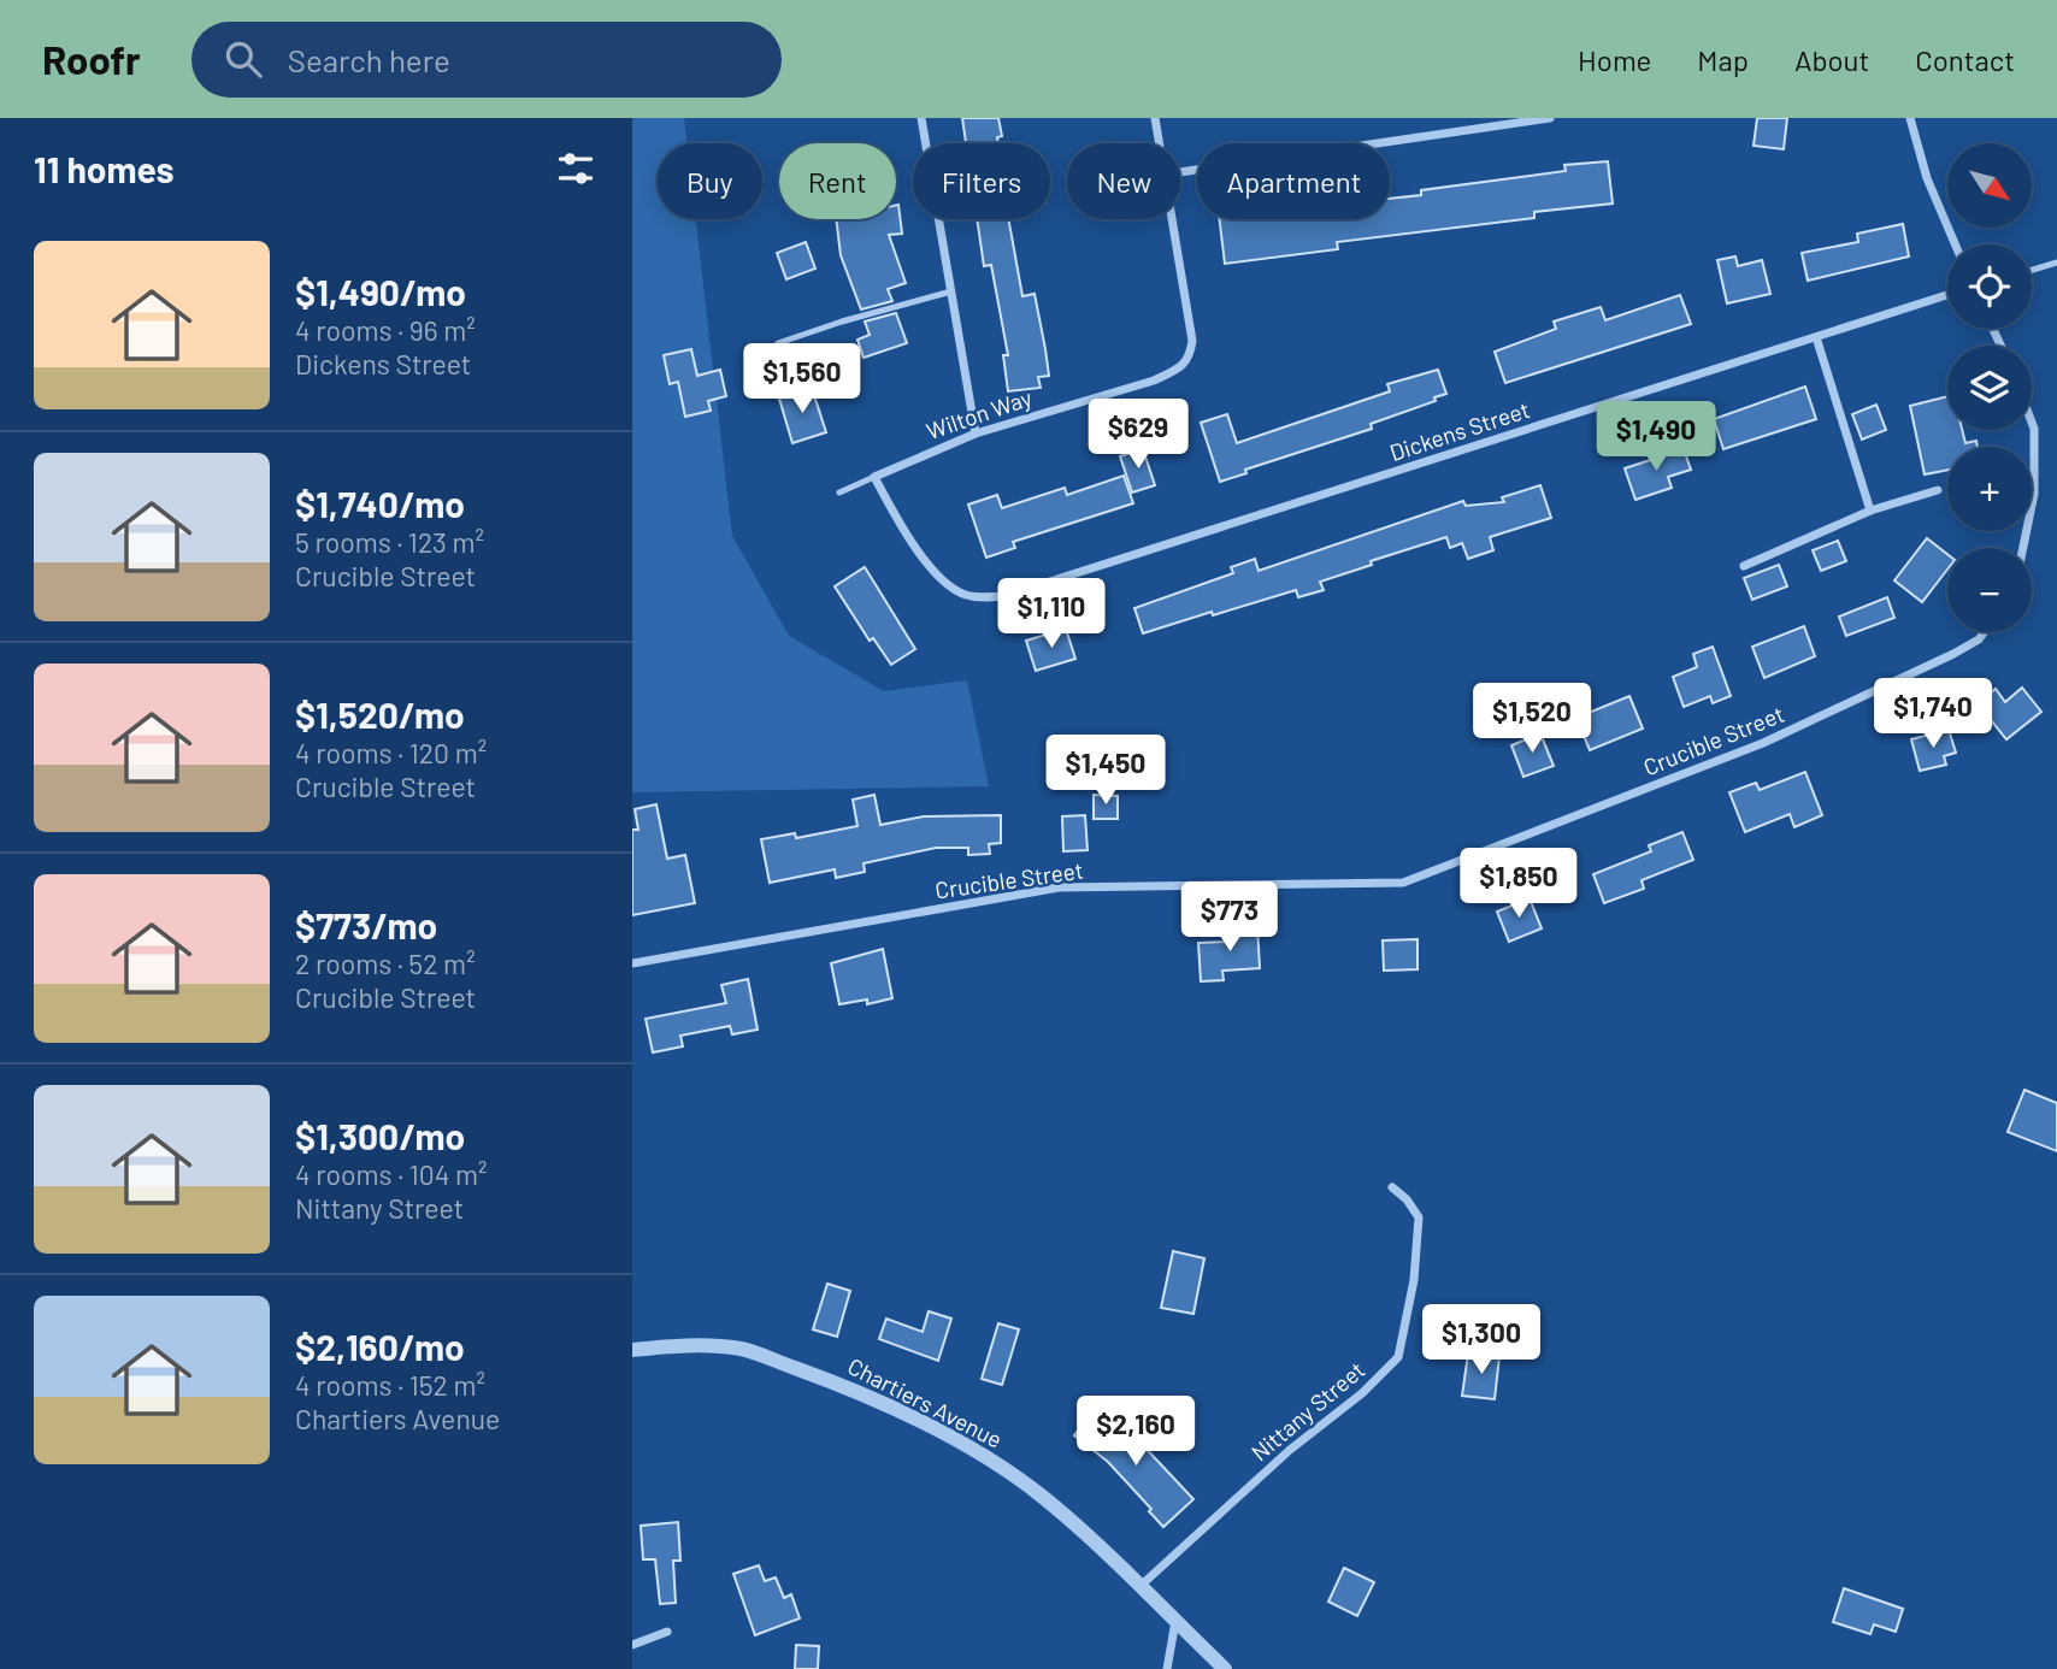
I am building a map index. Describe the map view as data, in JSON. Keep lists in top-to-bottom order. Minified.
{"streets":{"street":["Wilton Way","Dickens Street","Crucible Street","Chartiers Avenue","Nittany Street"]},"crossings":[["Wilton Way","Dickens Street"],["Chartiers Avenue","Nittany Street"]],"north":"bottom right","page":{"header":"Roofr","search":"Search here","nav":["Home","Map","About","Contact"],"heading":"11 homes","map_buttons":["+","−"],"chip":["Buy","Rent","Filters","New","Apartment"],"list":[{"name":"$1,490/mo","note":"4 rooms · 96 m² · Dickens Street"},{"name":"$1,740/mo","note":"5 rooms · 123 m² · Crucible Street"},{"name":"$1,520/mo","note":"4 rooms · 120 m² · Crucible Street"},{"name":"$773/mo","note":"2 rooms · 52 m² · Crucible Street"},{"name":"$1,300/mo","note":"4 rooms · 104 m² · Nittany Street"},{"name":"$2,160/mo","note":"4 rooms · 152 m² · Chartiers Avenue"}],"price":["$1,560","$629","$1,490","$1,110","$1,740","$1,520","$1,450","$1,850","$773","$1,300","$2,160"]}}
